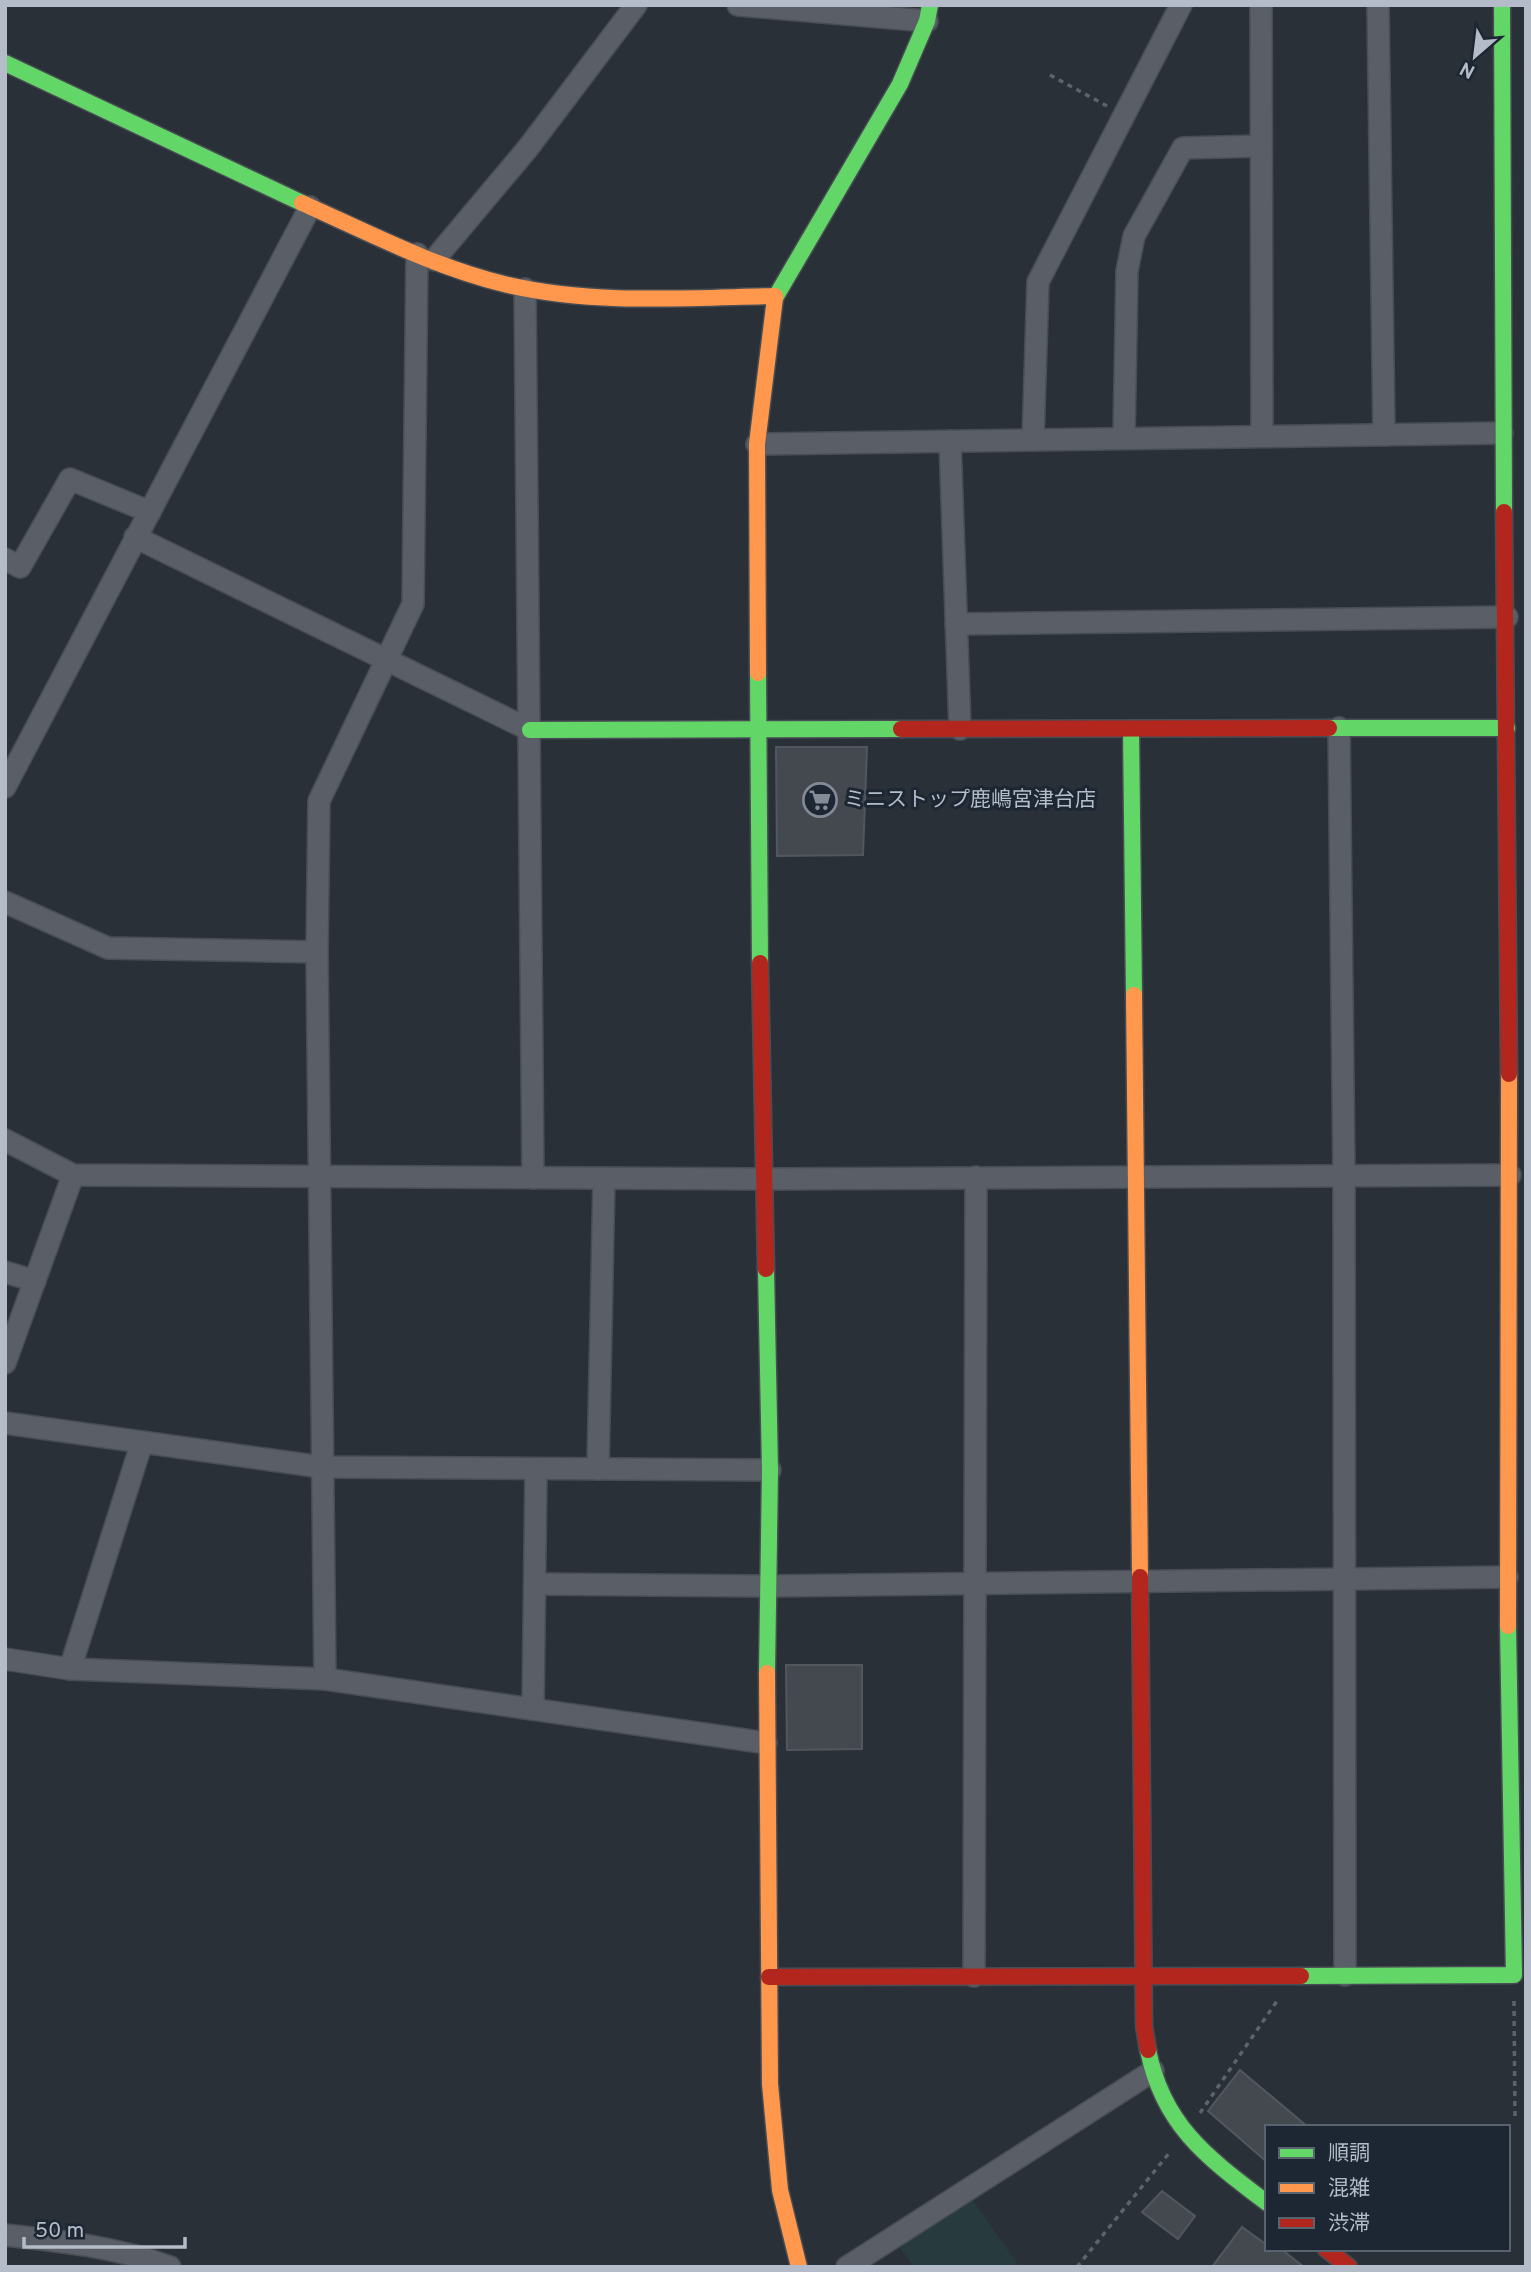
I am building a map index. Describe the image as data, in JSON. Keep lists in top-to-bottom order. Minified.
{"places":{"supermarket":["ミニストップ鹿嶋宮津台店"]},"legend":["順調","混雑","渋滞"],"scale_bar":"50 m","north":"bottom left"}
